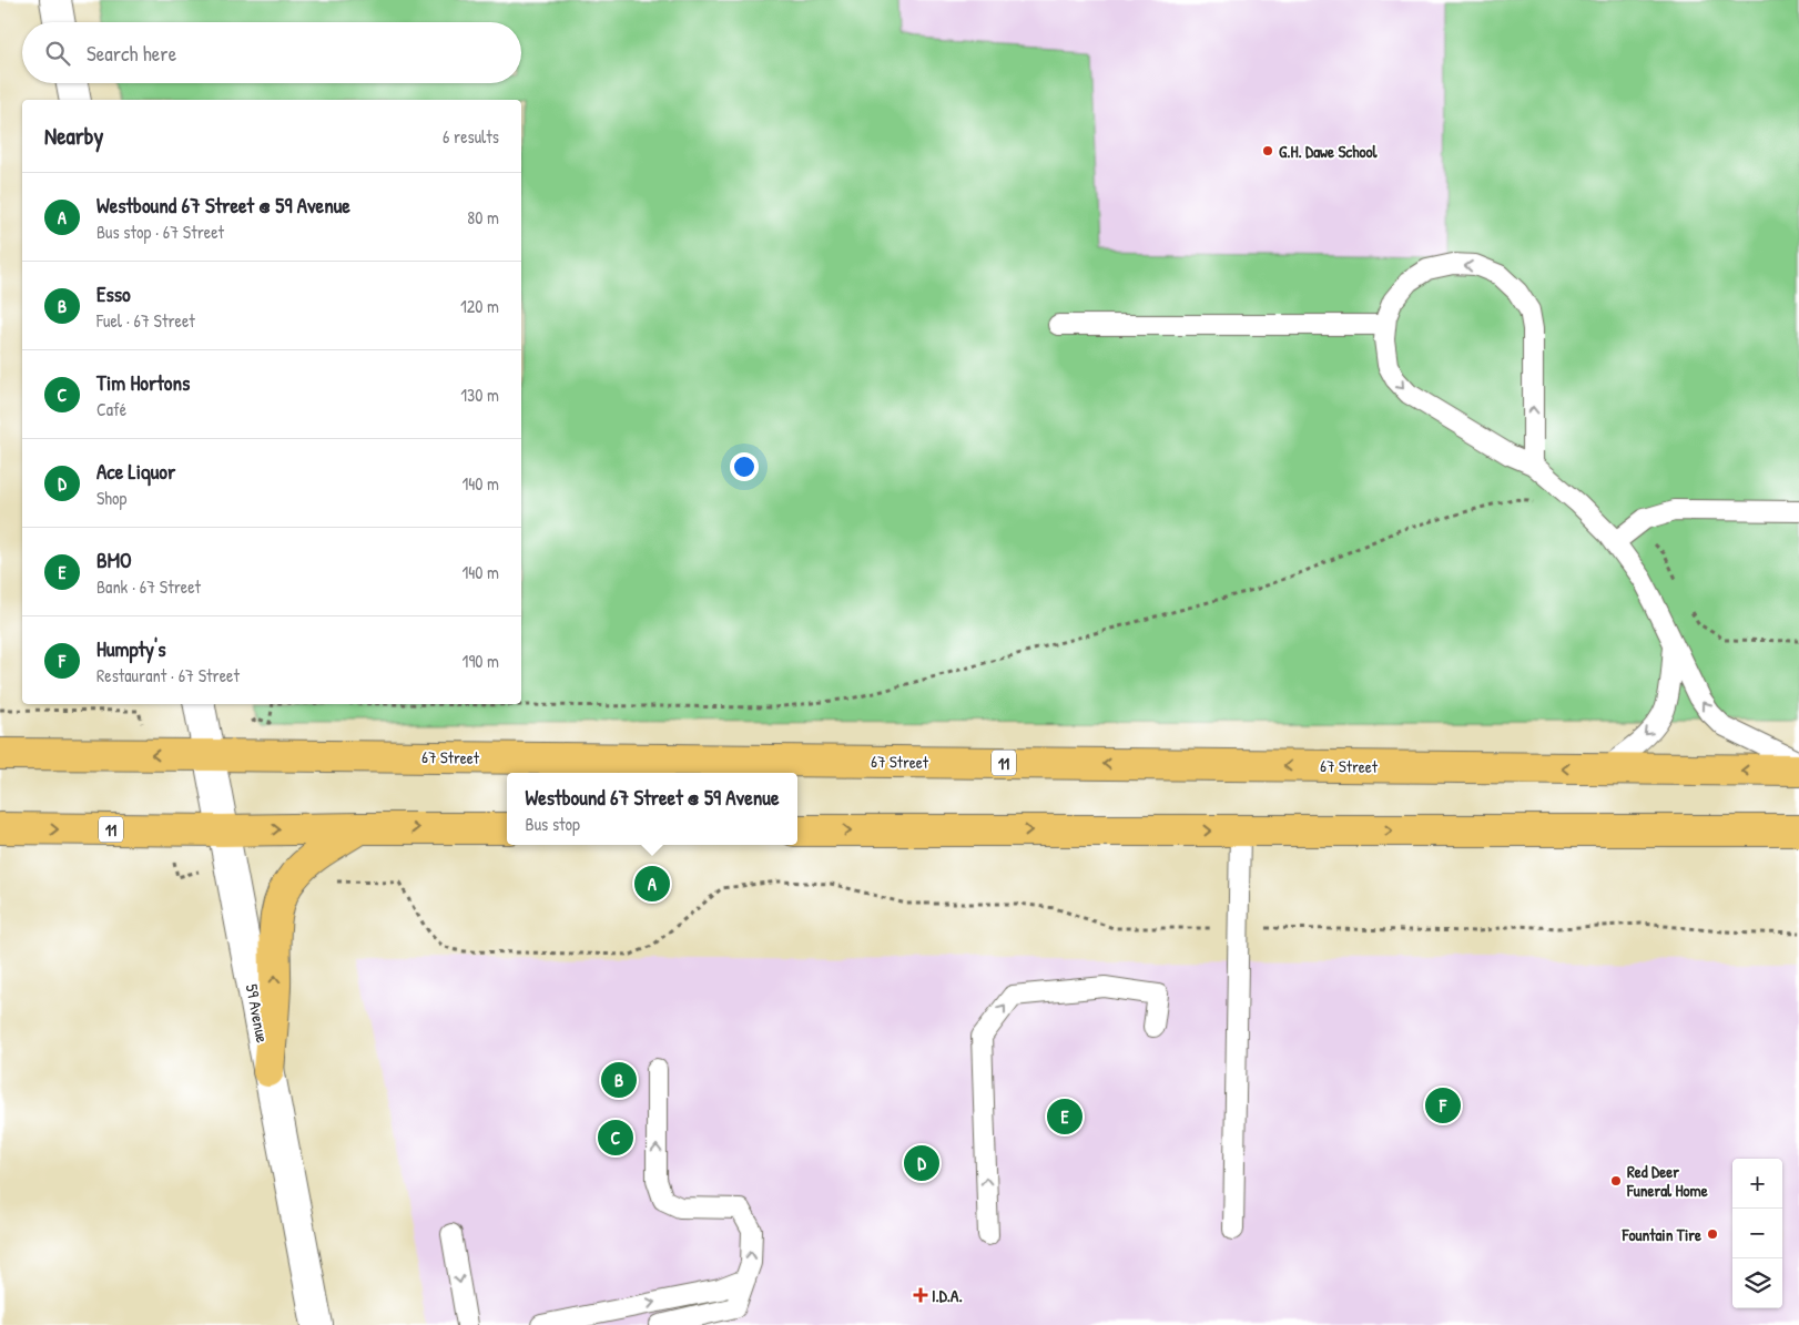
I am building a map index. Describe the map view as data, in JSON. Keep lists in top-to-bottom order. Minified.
{"streets":{"main road":["67 Street","11"],"street":["59 Avenue"]},"crossings":[["67 Street","59 Avenue"],["11","59 Avenue"]],"places":{"other":["G.H. Dawe School","Red Deer Funeral Home","Fountain Tire"],"health":["I.D.A."]},"page":{"search":"Search here","heading":["Nearby","6 results"],"list":[{"mark":"A","name":"Westbound 67 Street @ 59 Avenue","note":"Bus stop · 67 Street","value":"80 m"},{"mark":"B","name":"Esso","note":"Fuel · 67 Street","value":"120 m"},{"mark":"C","name":"Tim Hortons","note":"Café","value":"130 m"},{"mark":"D","name":"Ace Liquor","note":"Shop","value":"140 m"},{"mark":"E","name":"BMO","note":"Bank · 67 Street","value":"140 m"},{"mark":"F","name":"Humpty's","note":"Restaurant · 67 Street","value":"190 m"}],"popup":["Westbound 67 Street @ 59 Avenue","Bus stop"],"pins":["A","B","F","E","C","D"],"map_buttons":["+","−"]}}
